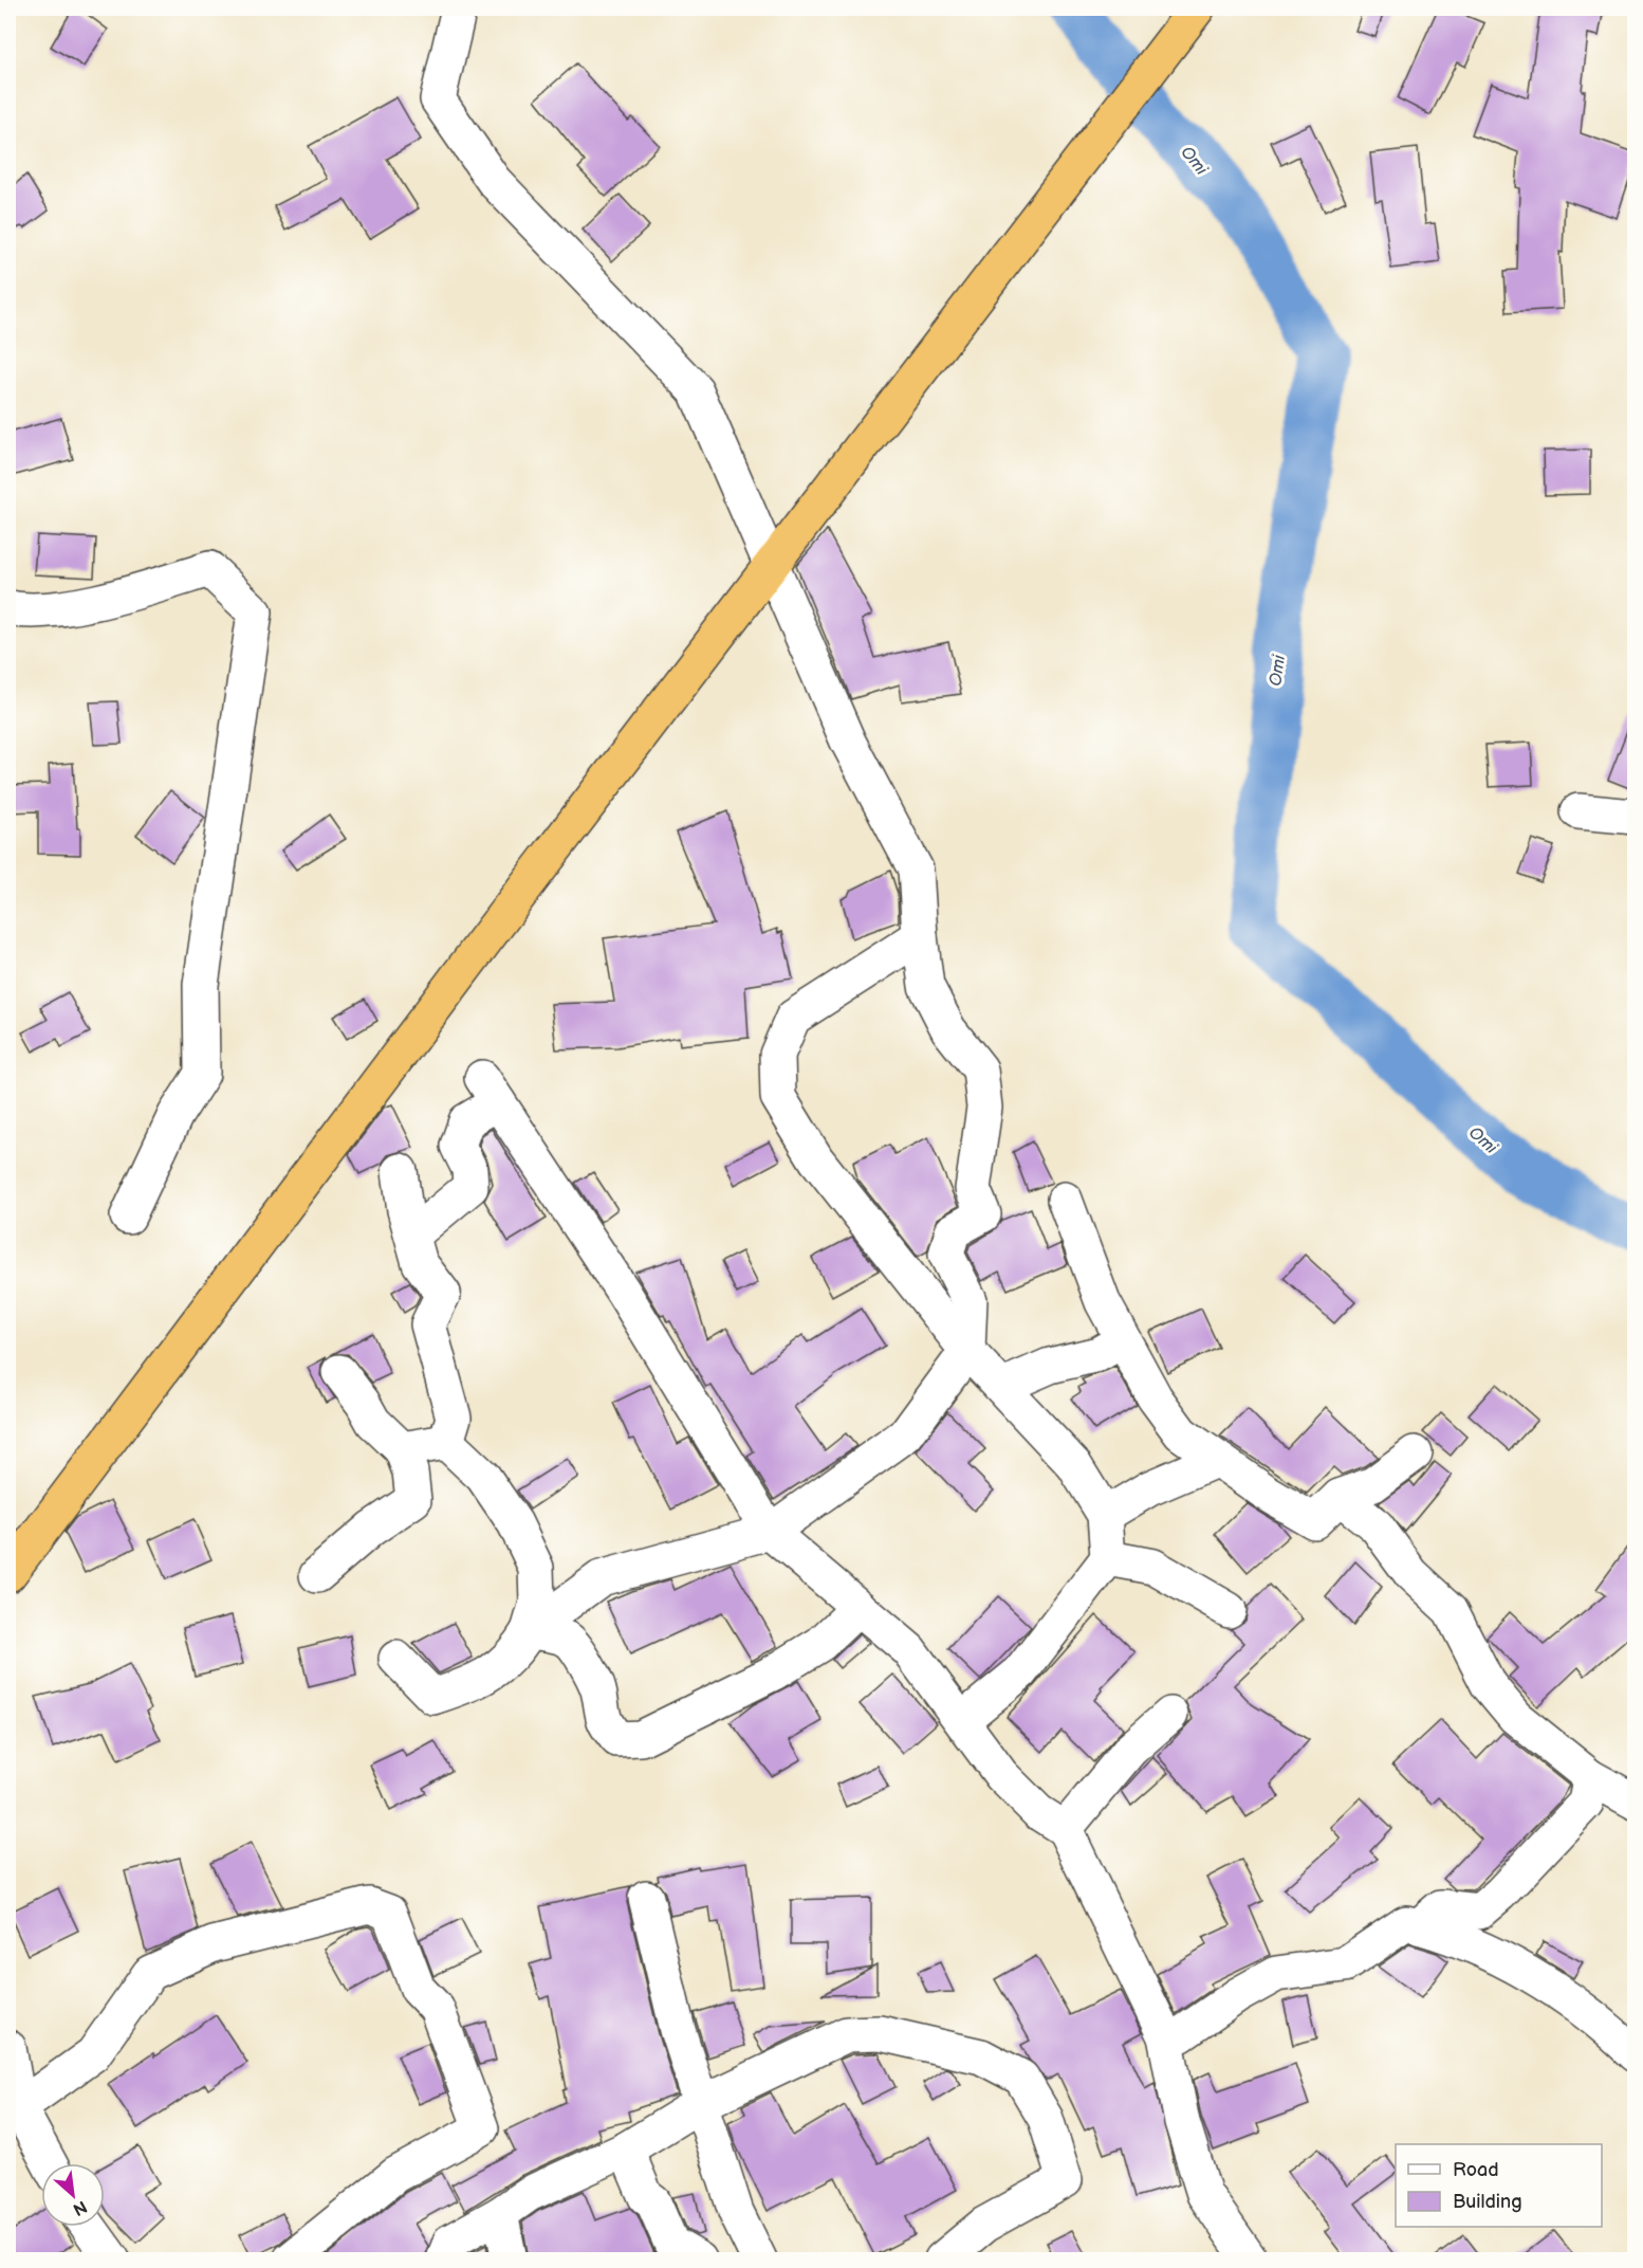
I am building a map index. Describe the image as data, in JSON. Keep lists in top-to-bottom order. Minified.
{"water":["Omi"],"legend":["Road","Building"],"north":"bottom right"}
